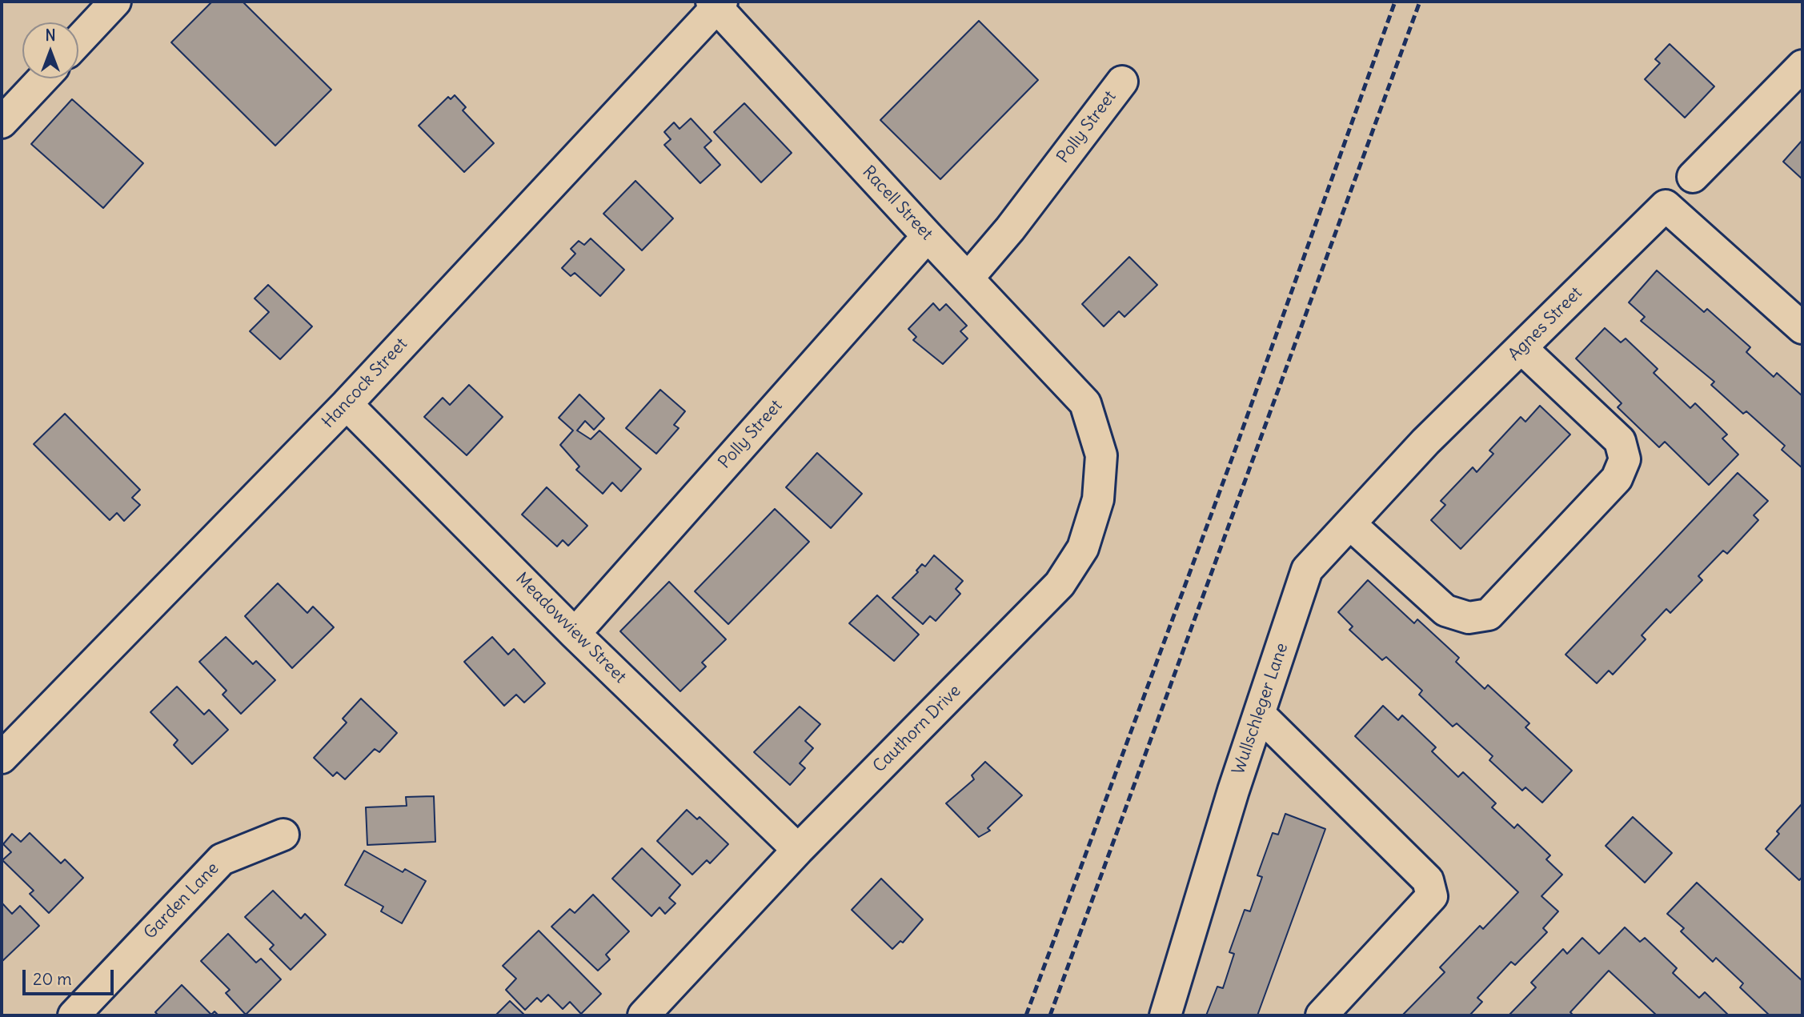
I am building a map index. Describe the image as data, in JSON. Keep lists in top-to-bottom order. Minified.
{"streets":{"street":["Polly Street","Racell Street","Agnes Street","Hancock Street","Meadowview Street","Wullschleger Lane","Cauthorn Drive","Garden Lane"]},"crossings":[["Polly Street","Racell Street"],["Polly Street","Meadowview Street"],["Racell Street","Hancock Street"],["Racell Street","Cauthorn Drive"],["Agnes Street","Wullschleger Lane"],["Hancock Street","Meadowview Street"],["Meadowview Street","Cauthorn Drive"]],"scale_bar":"20 m","north":"top"}
